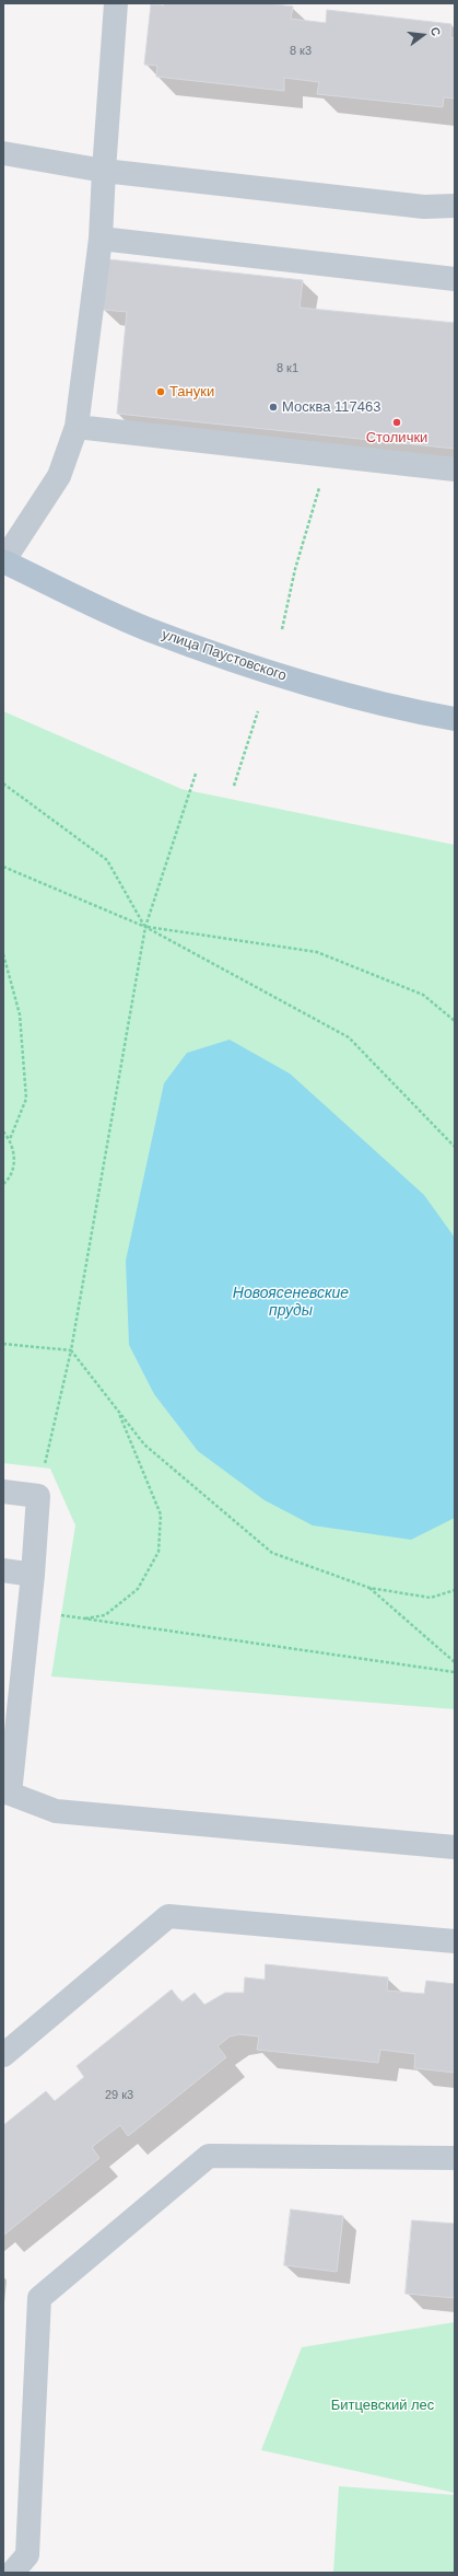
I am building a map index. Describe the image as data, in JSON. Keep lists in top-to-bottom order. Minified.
{"streets":{"main road":["улица Паустовского"]},"water":["Новоясеневские пруды"],"parks":["Битцевский лес"],"places":["Тануки","Москва 117463","Столички"],"house_numbers":["8 к3","8 к1","29 к3"],"north":"right"}
